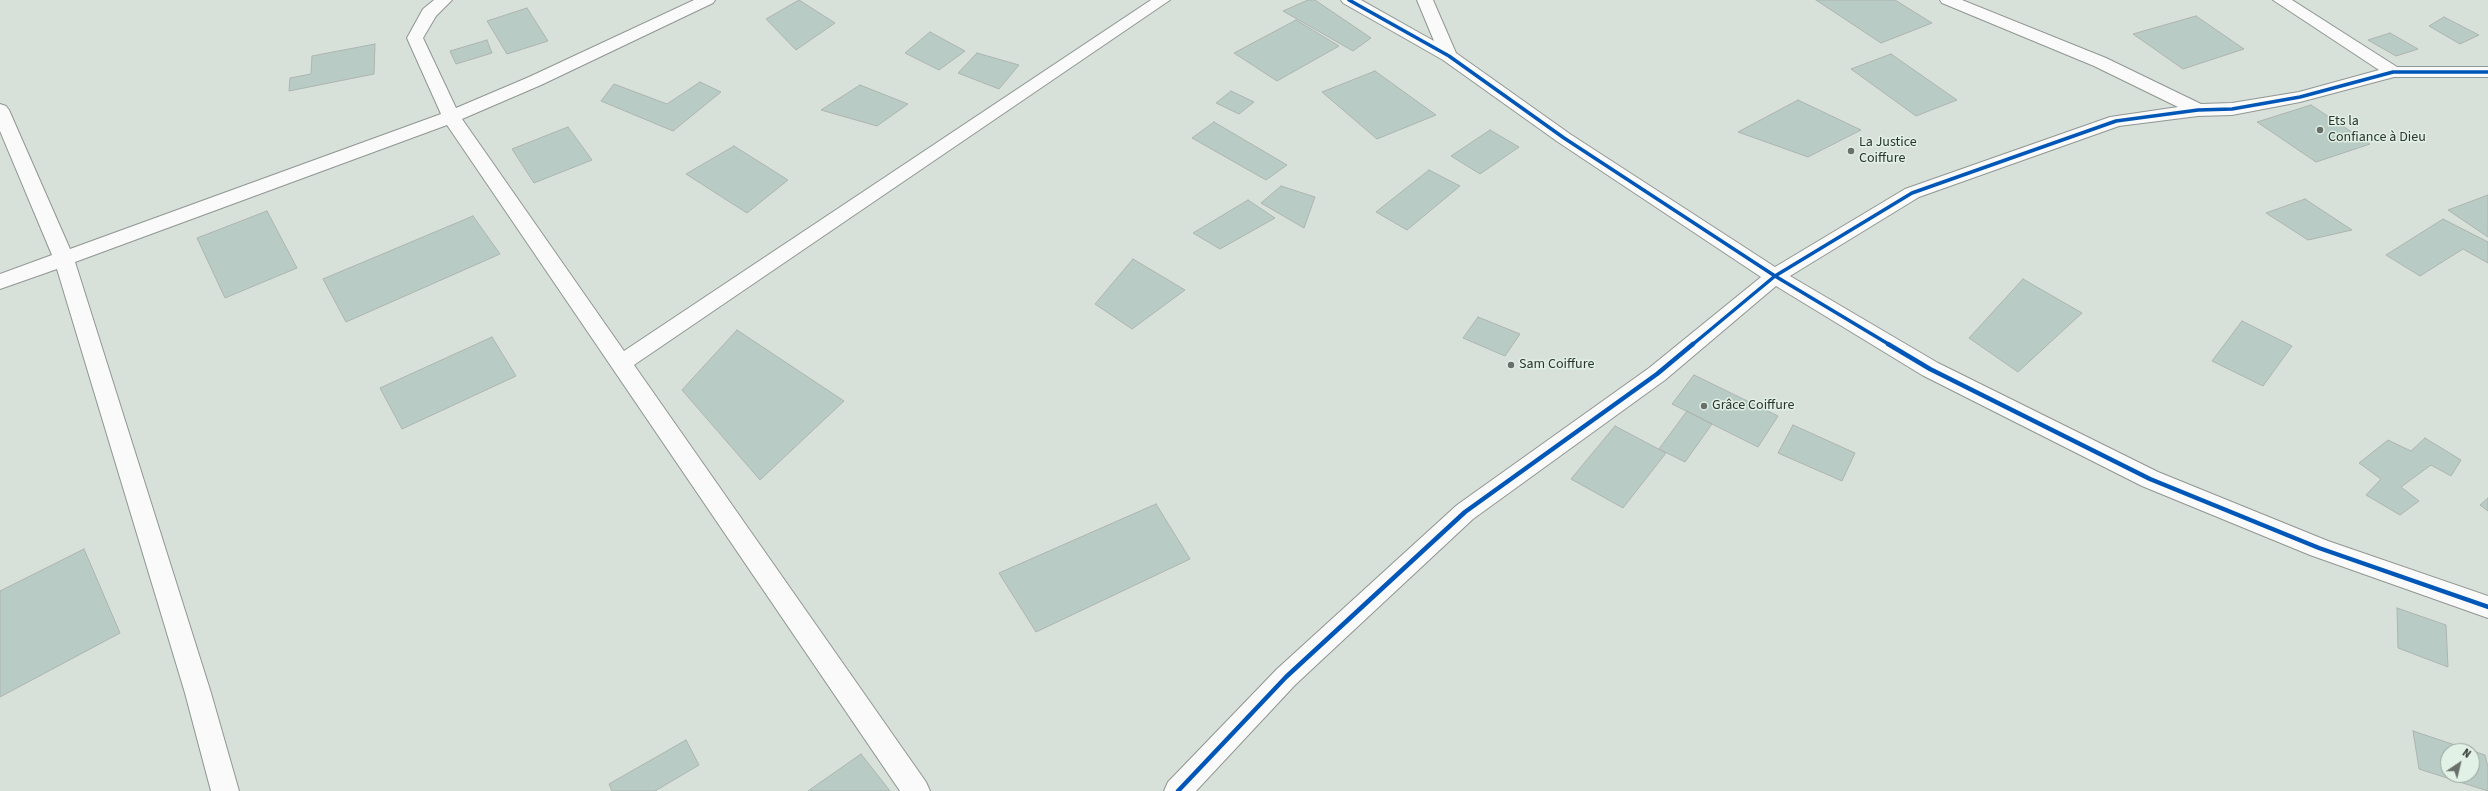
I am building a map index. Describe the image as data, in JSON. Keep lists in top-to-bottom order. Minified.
{"places":["Ets la Confiance à Dieu","La Justice Coiffure","Sam Coiffure","Grâce Coiffure"],"north":"top right"}
